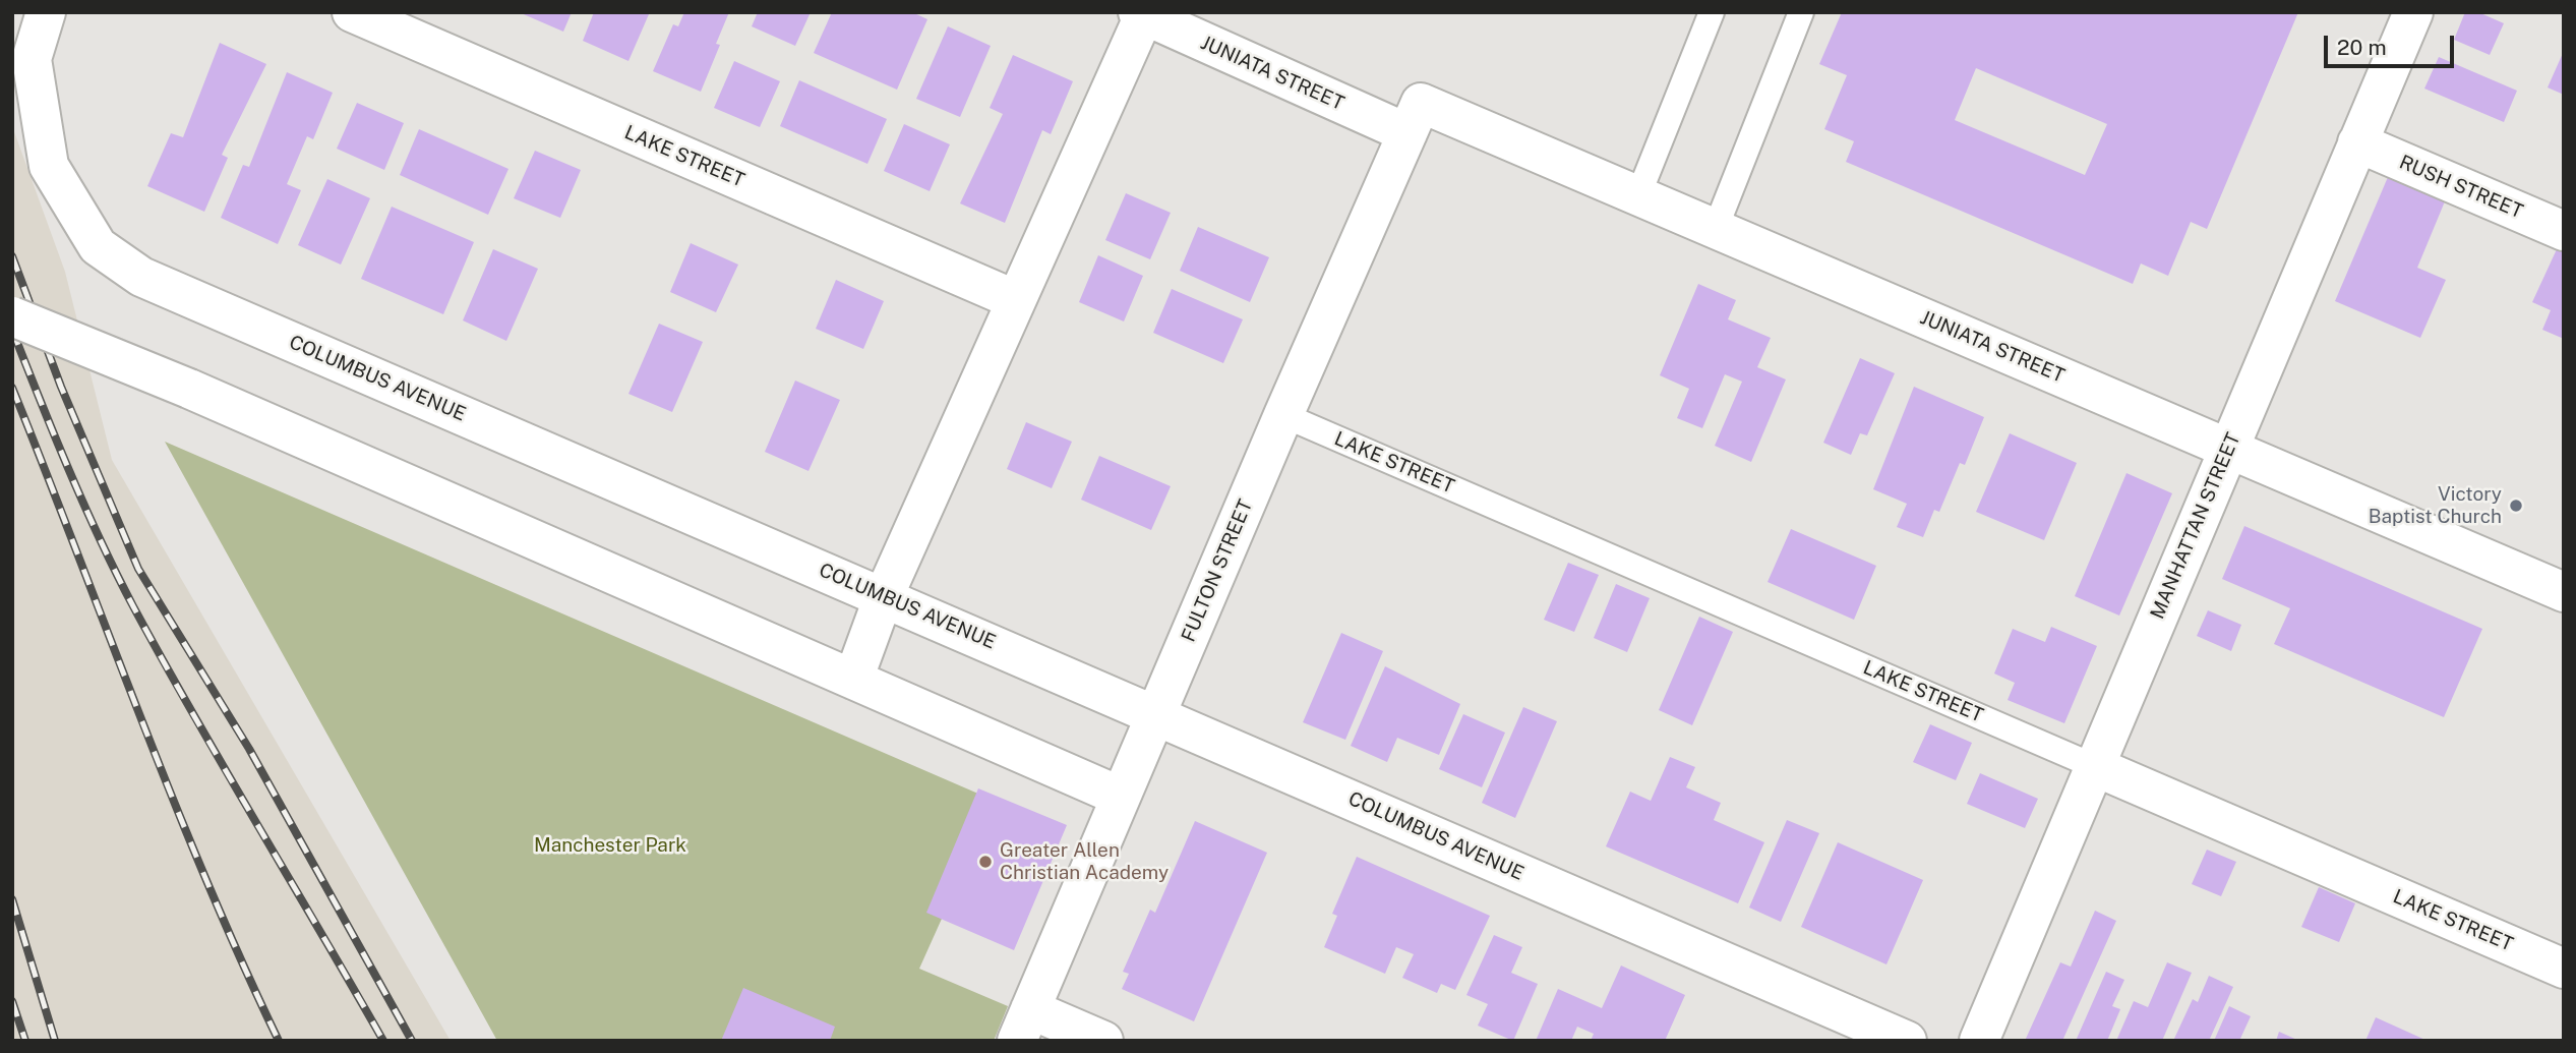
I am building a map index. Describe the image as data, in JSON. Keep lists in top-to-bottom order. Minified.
{"streets":{"street":["JUNIATA STREET","LAKE STREET","RUSH STREET","COLUMBUS AVENUE","MANHATTAN STREET","FULTON STREET"]},"crossings":[["JUNIATA STREET","MANHATTAN STREET"],["JUNIATA STREET","FULTON STREET"],["LAKE STREET","MANHATTAN STREET"],["LAKE STREET","FULTON STREET"],["RUSH STREET","MANHATTAN STREET"],["COLUMBUS AVENUE","FULTON STREET"]],"parks":["Manchester Park"],"places":["Victory Baptist Church","Greater Allen Christian Academy"],"scale_bar":"20 m"}
